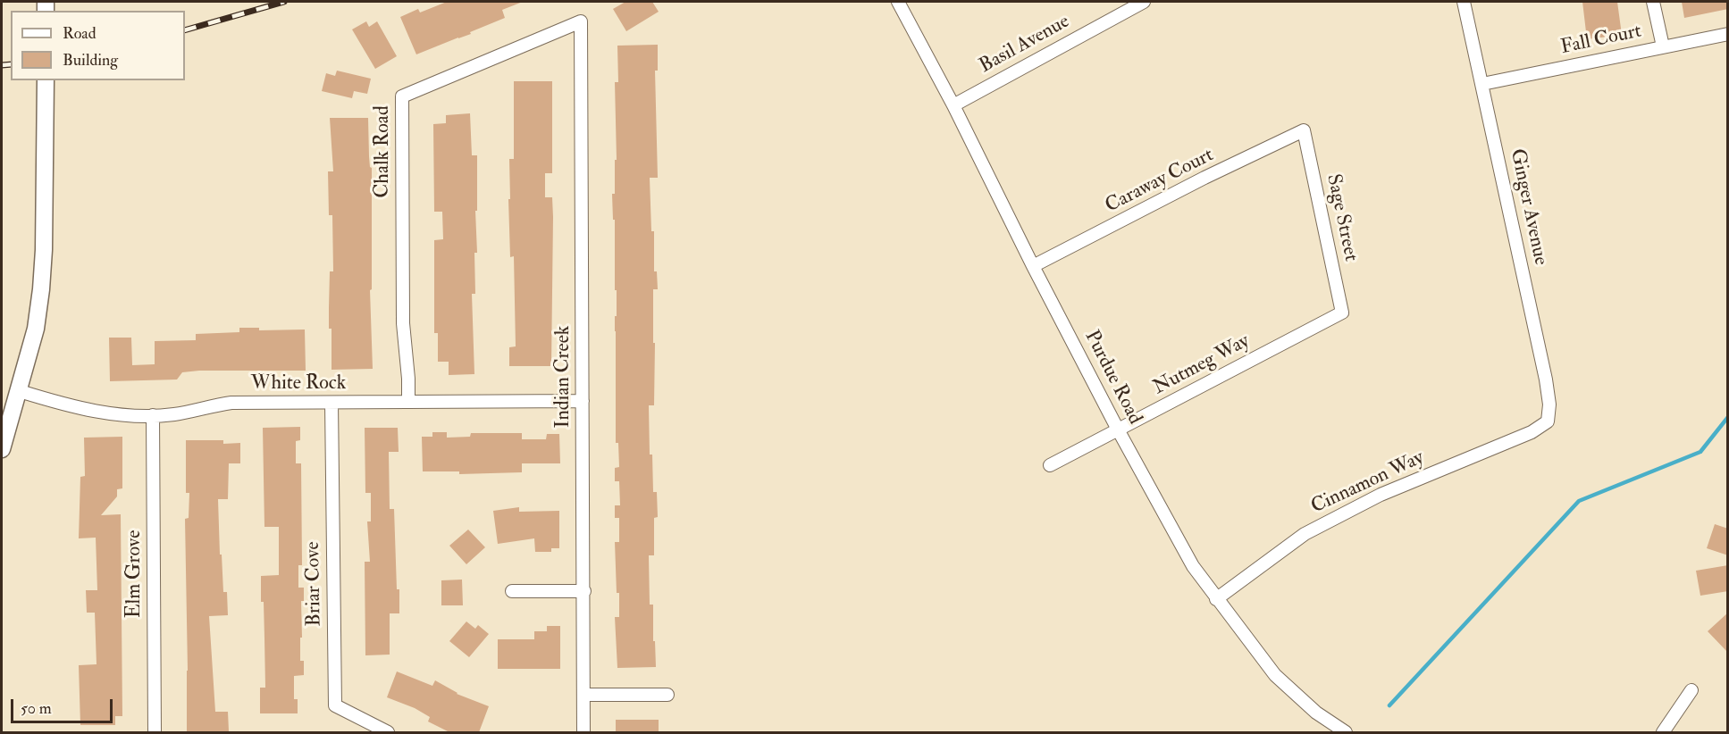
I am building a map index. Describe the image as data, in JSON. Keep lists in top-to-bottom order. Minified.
{"streets":{"street":["Fall Court","Basil Avenue","Chalk Road","Caraway Court","Ginger Avenue","Sage Street","Nutmeg Way","Indian Creek","Purdue Road","White Rock","Cinnamon Way","Elm Grove","Briar Cove"]},"crossings":[["Fall Court","Ginger Avenue"],["Basil Avenue","Purdue Road"],["Chalk Road","Indian Creek"],["Chalk Road","White Rock"],["Caraway Court","Sage Street"],["Caraway Court","Purdue Road"],["Ginger Avenue","Cinnamon Way"],["Sage Street","Nutmeg Way"],["Nutmeg Way","Purdue Road"],["Indian Creek","White Rock"],["Purdue Road","Cinnamon Way"],["White Rock","Elm Grove"],["White Rock","Briar Cove"]],"legend":["Road","Building"],"scale_bar":"50 m"}
